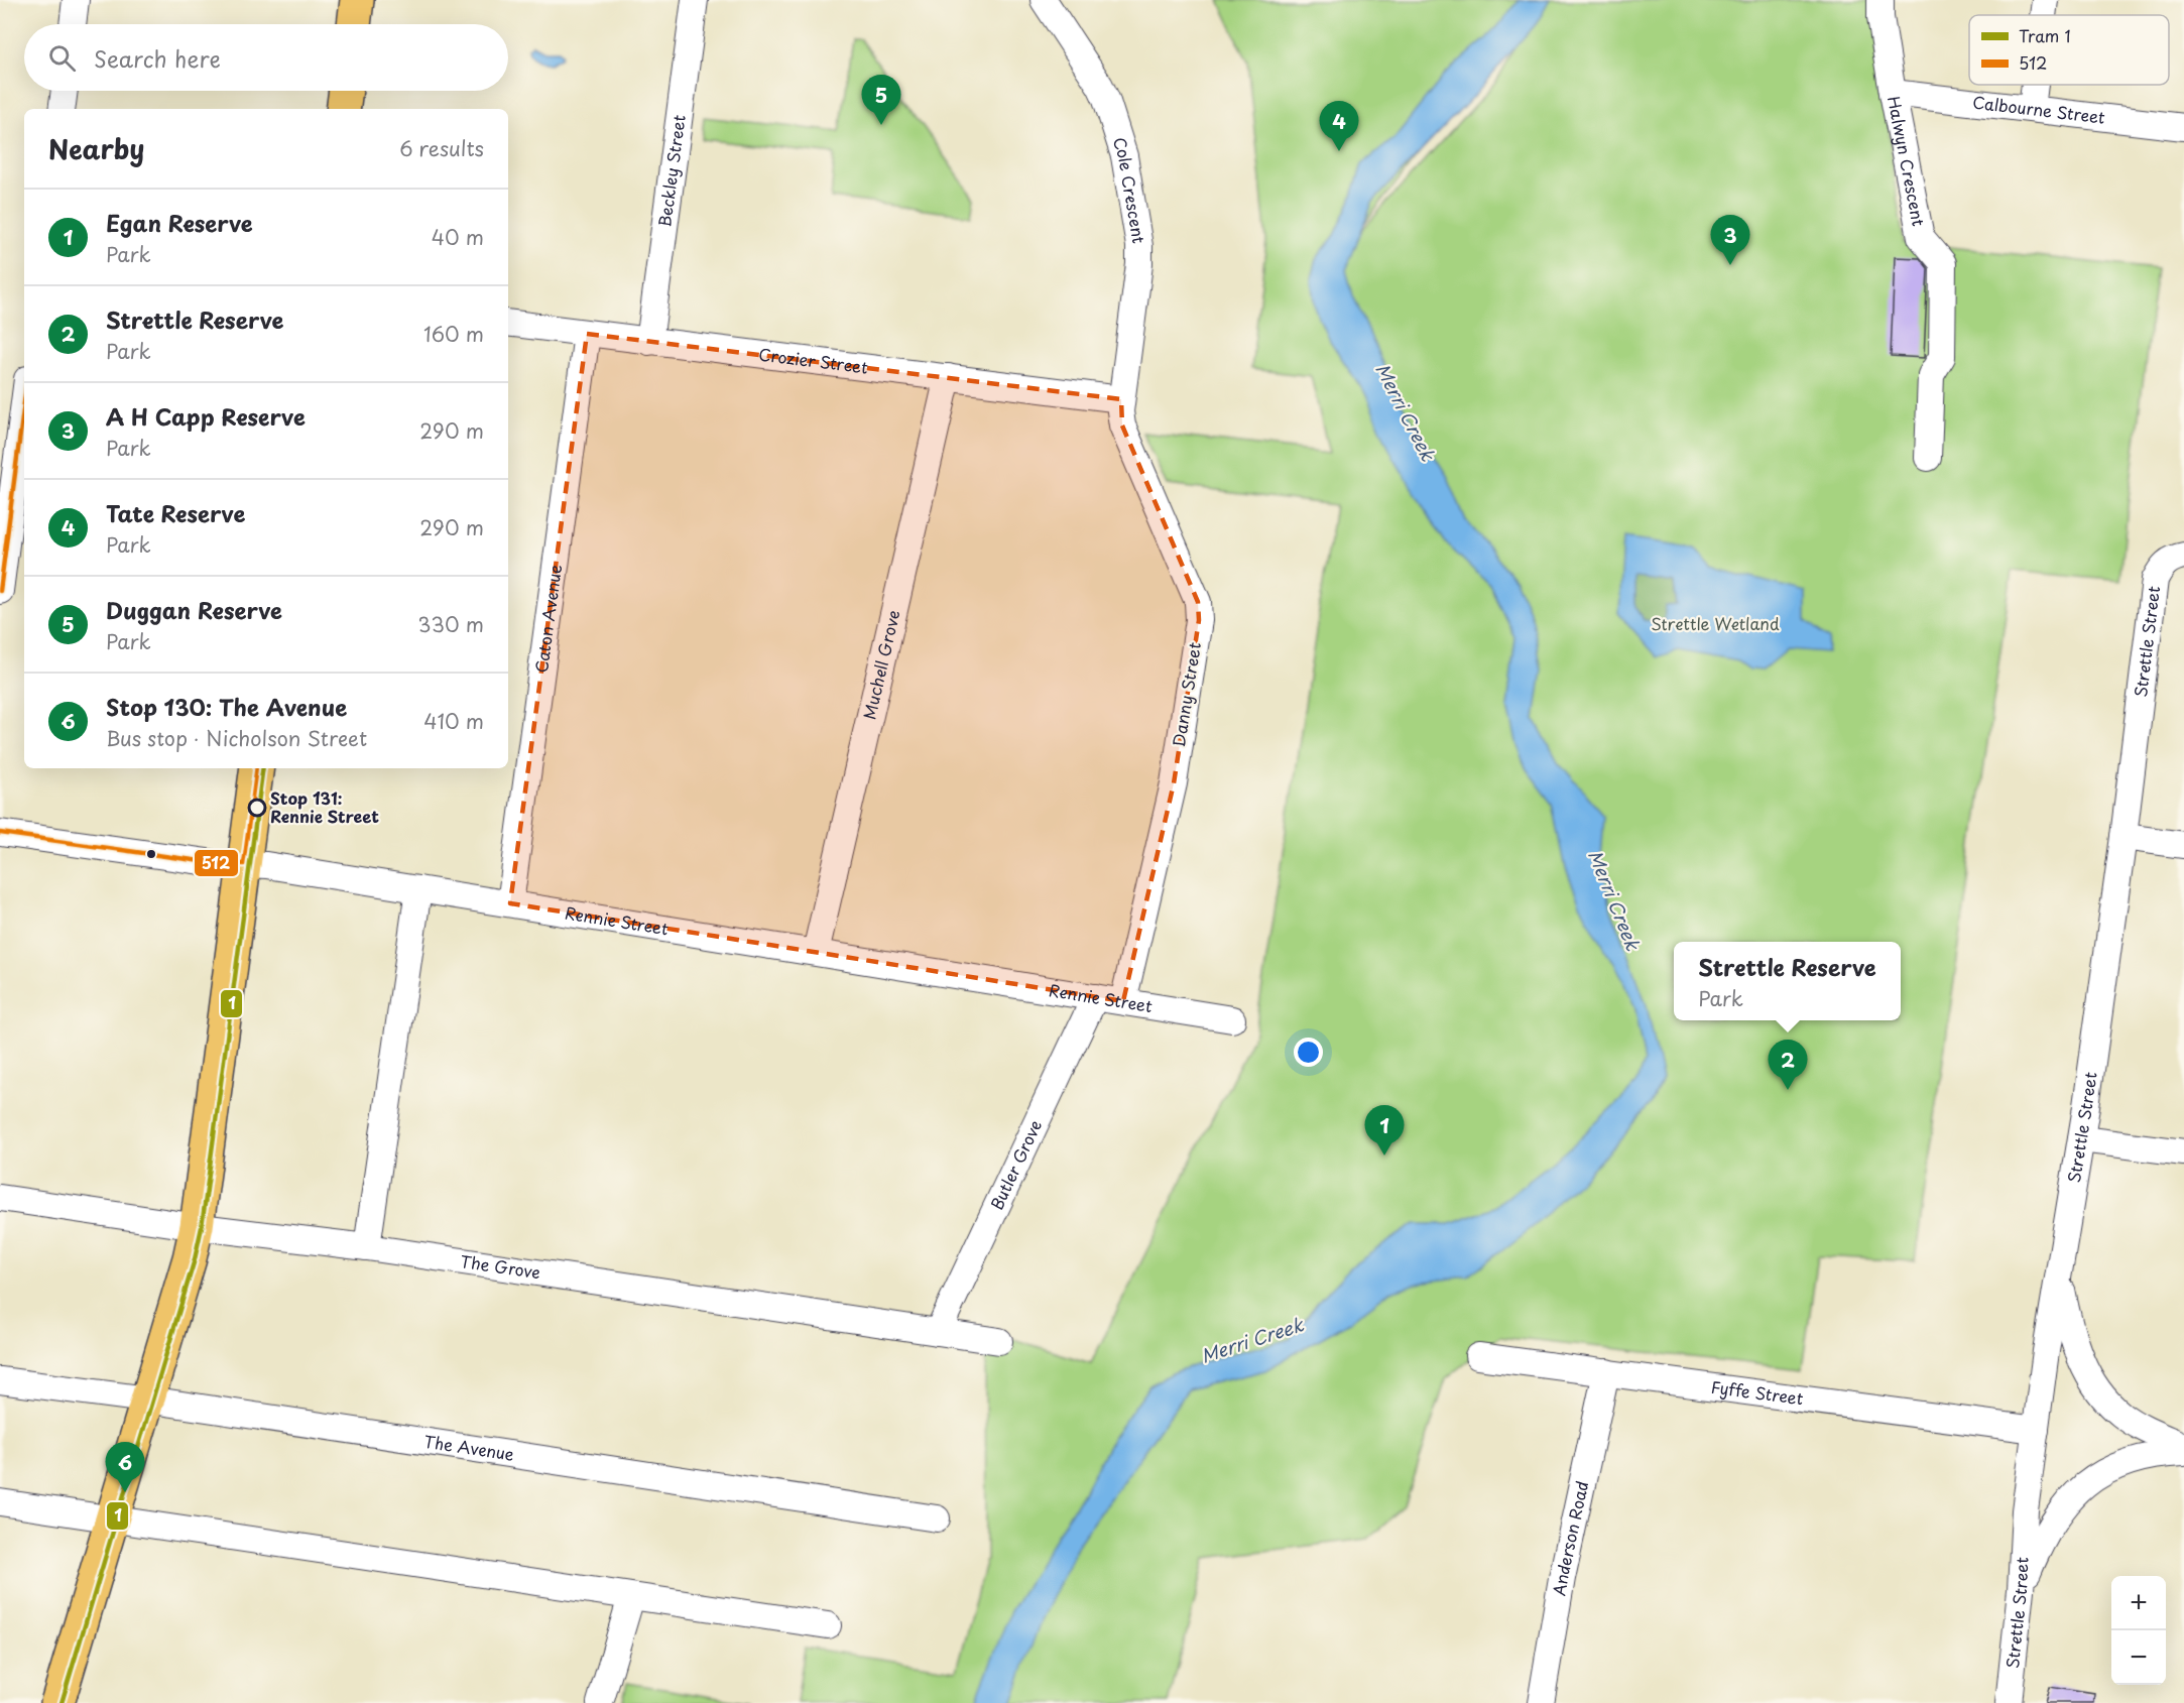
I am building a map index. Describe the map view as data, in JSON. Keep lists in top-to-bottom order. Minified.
{"streets":{"street":["Calbourne Street","Halwyn Crescent","Beckley Street","Cole Crescent","Crozier Street","Caton Avenue","Strettle Street","Muchell Grove","Danny Street","Rennie Street","Butler Grove","The Grove","Fyffe Street","The Avenue","Anderson Road"]},"crossings":[["Calbourne Street","Halwyn Crescent"],["Beckley Street","Crozier Street"],["Cole Crescent","Crozier Street"],["Cole Crescent","Danny Street"],["Crozier Street","Caton Avenue"],["Crozier Street","Muchell Grove"],["Crozier Street","Danny Street"],["Caton Avenue","Rennie Street"],["Strettle Street","Fyffe Street"],["Muchell Grove","Rennie Street"],["Danny Street","Rennie Street"],["Rennie Street","Butler Grove"],["Butler Grove","The Grove"],["Fyffe Street","Anderson Road"]],"water":["Merri Creek"],"parks":["Strettle Wetland"],"places":["Stop 131: Rennie Street"],"lines":["transit line 512","tram line 1"],"legend":["Tram 1","512"],"page":{"search":"Search here","pins":["5","4","3","2","1","6"],"heading":["Nearby","6 results"],"list":[{"mark":"1","name":"Egan Reserve","note":"Park","value":"40 m"},{"mark":"2","name":"Strettle Reserve","note":"Park","value":"160 m"},{"mark":"3","name":"A H Capp Reserve","note":"Park","value":"290 m"},{"mark":"4","name":"Tate Reserve","note":"Park","value":"290 m"},{"mark":"5","name":"Duggan Reserve","note":"Park","value":"330 m"},{"mark":"6","name":"Stop 130: The Avenue","note":"Bus stop · Nicholson Street","value":"410 m"}],"popup":["Strettle Reserve","Park"],"map_buttons":["+","−"]}}
